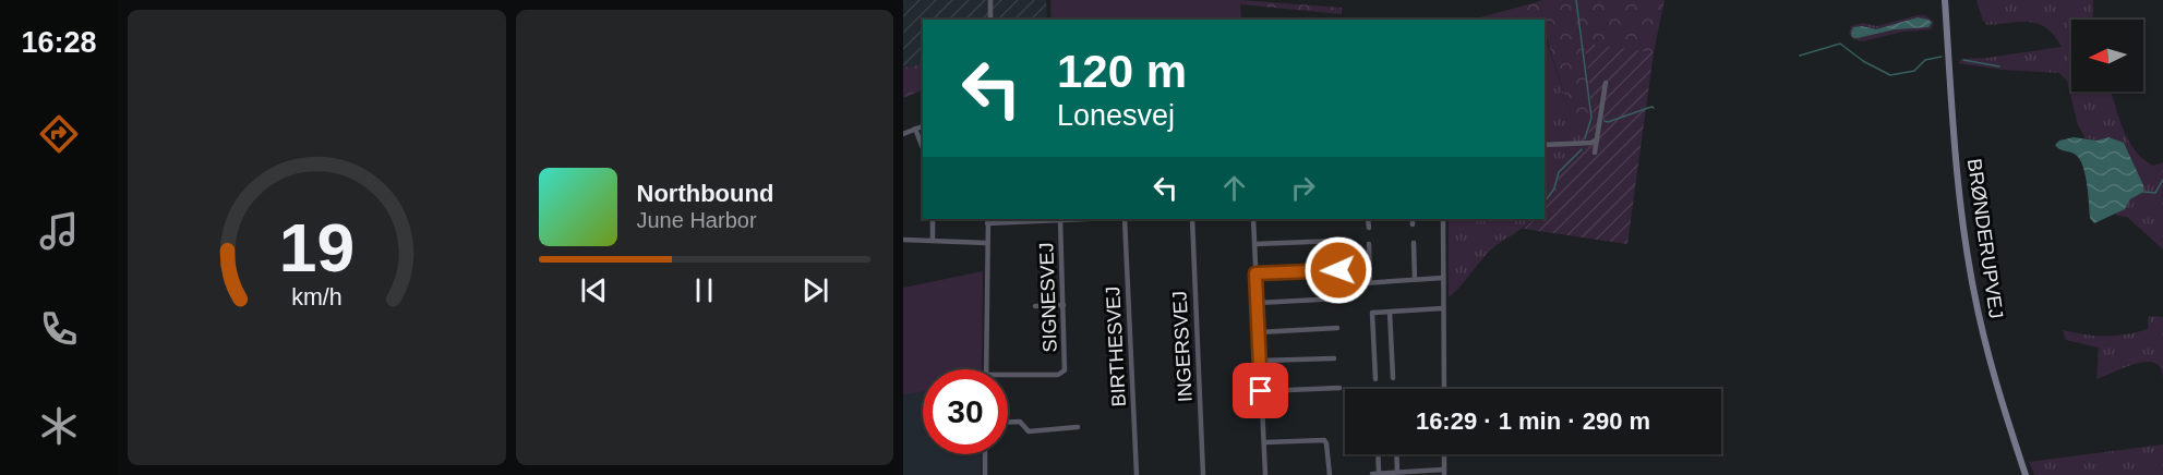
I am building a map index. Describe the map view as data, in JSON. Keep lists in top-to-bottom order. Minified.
{"streets":{"street":["BRØNDERUPVEJ","SIGNESVEJ","BIRTHESVEJ","INGERSVEJ"]},"north":"left","page":{"tabs":"16:28","turn":["120 m","Lonesvej"],"song":["Northbound","June Harbor"],"limit":"30","trip":"16:29 · 1 min · 290 m","gauge":["19","km/h"]}}
